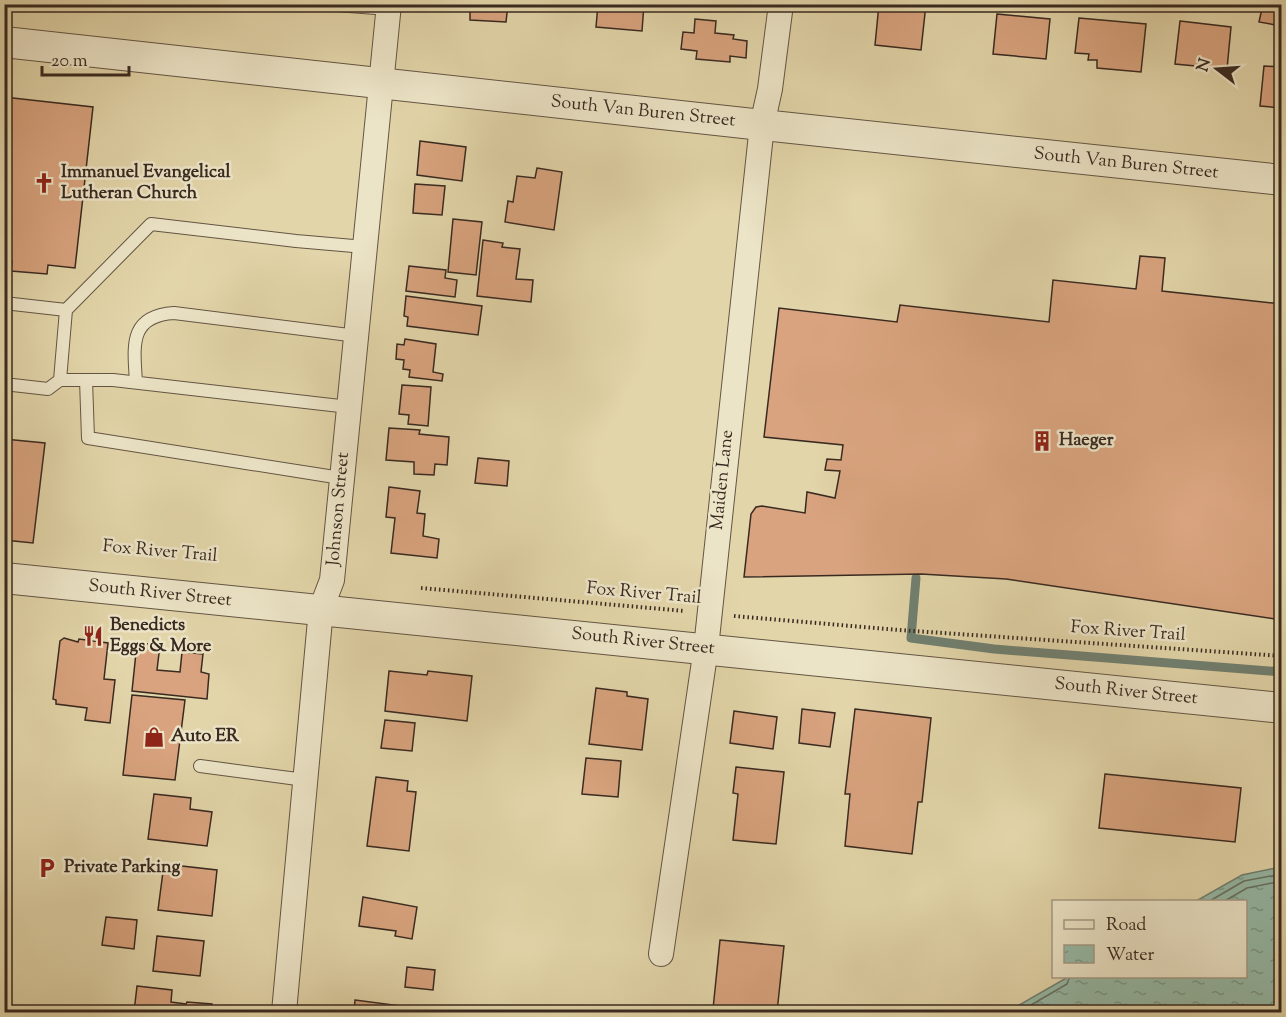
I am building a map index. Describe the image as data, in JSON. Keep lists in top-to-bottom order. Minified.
{"streets":{"street":["South Van Buren Street","Maiden Lane","Johnson Street","South River Street"],"path":["Fox River Trail"]},"crossings":[["South Van Buren Street","Maiden Lane"],["South Van Buren Street","Johnson Street"],["Maiden Lane","Fox River Trail"],["Maiden Lane","South River Street"],["Johnson Street","South River Street"]],"places":{"church":["Immanuel Evangelical Lutheran Church"],"building":["Haeger"],"restaurant":["Benedicts Eggs & More"],"shop":["Auto ER"],"parking":["Private Parking"]},"legend":["Road","Water"],"scale_bar":"20 m","north":"left"}
